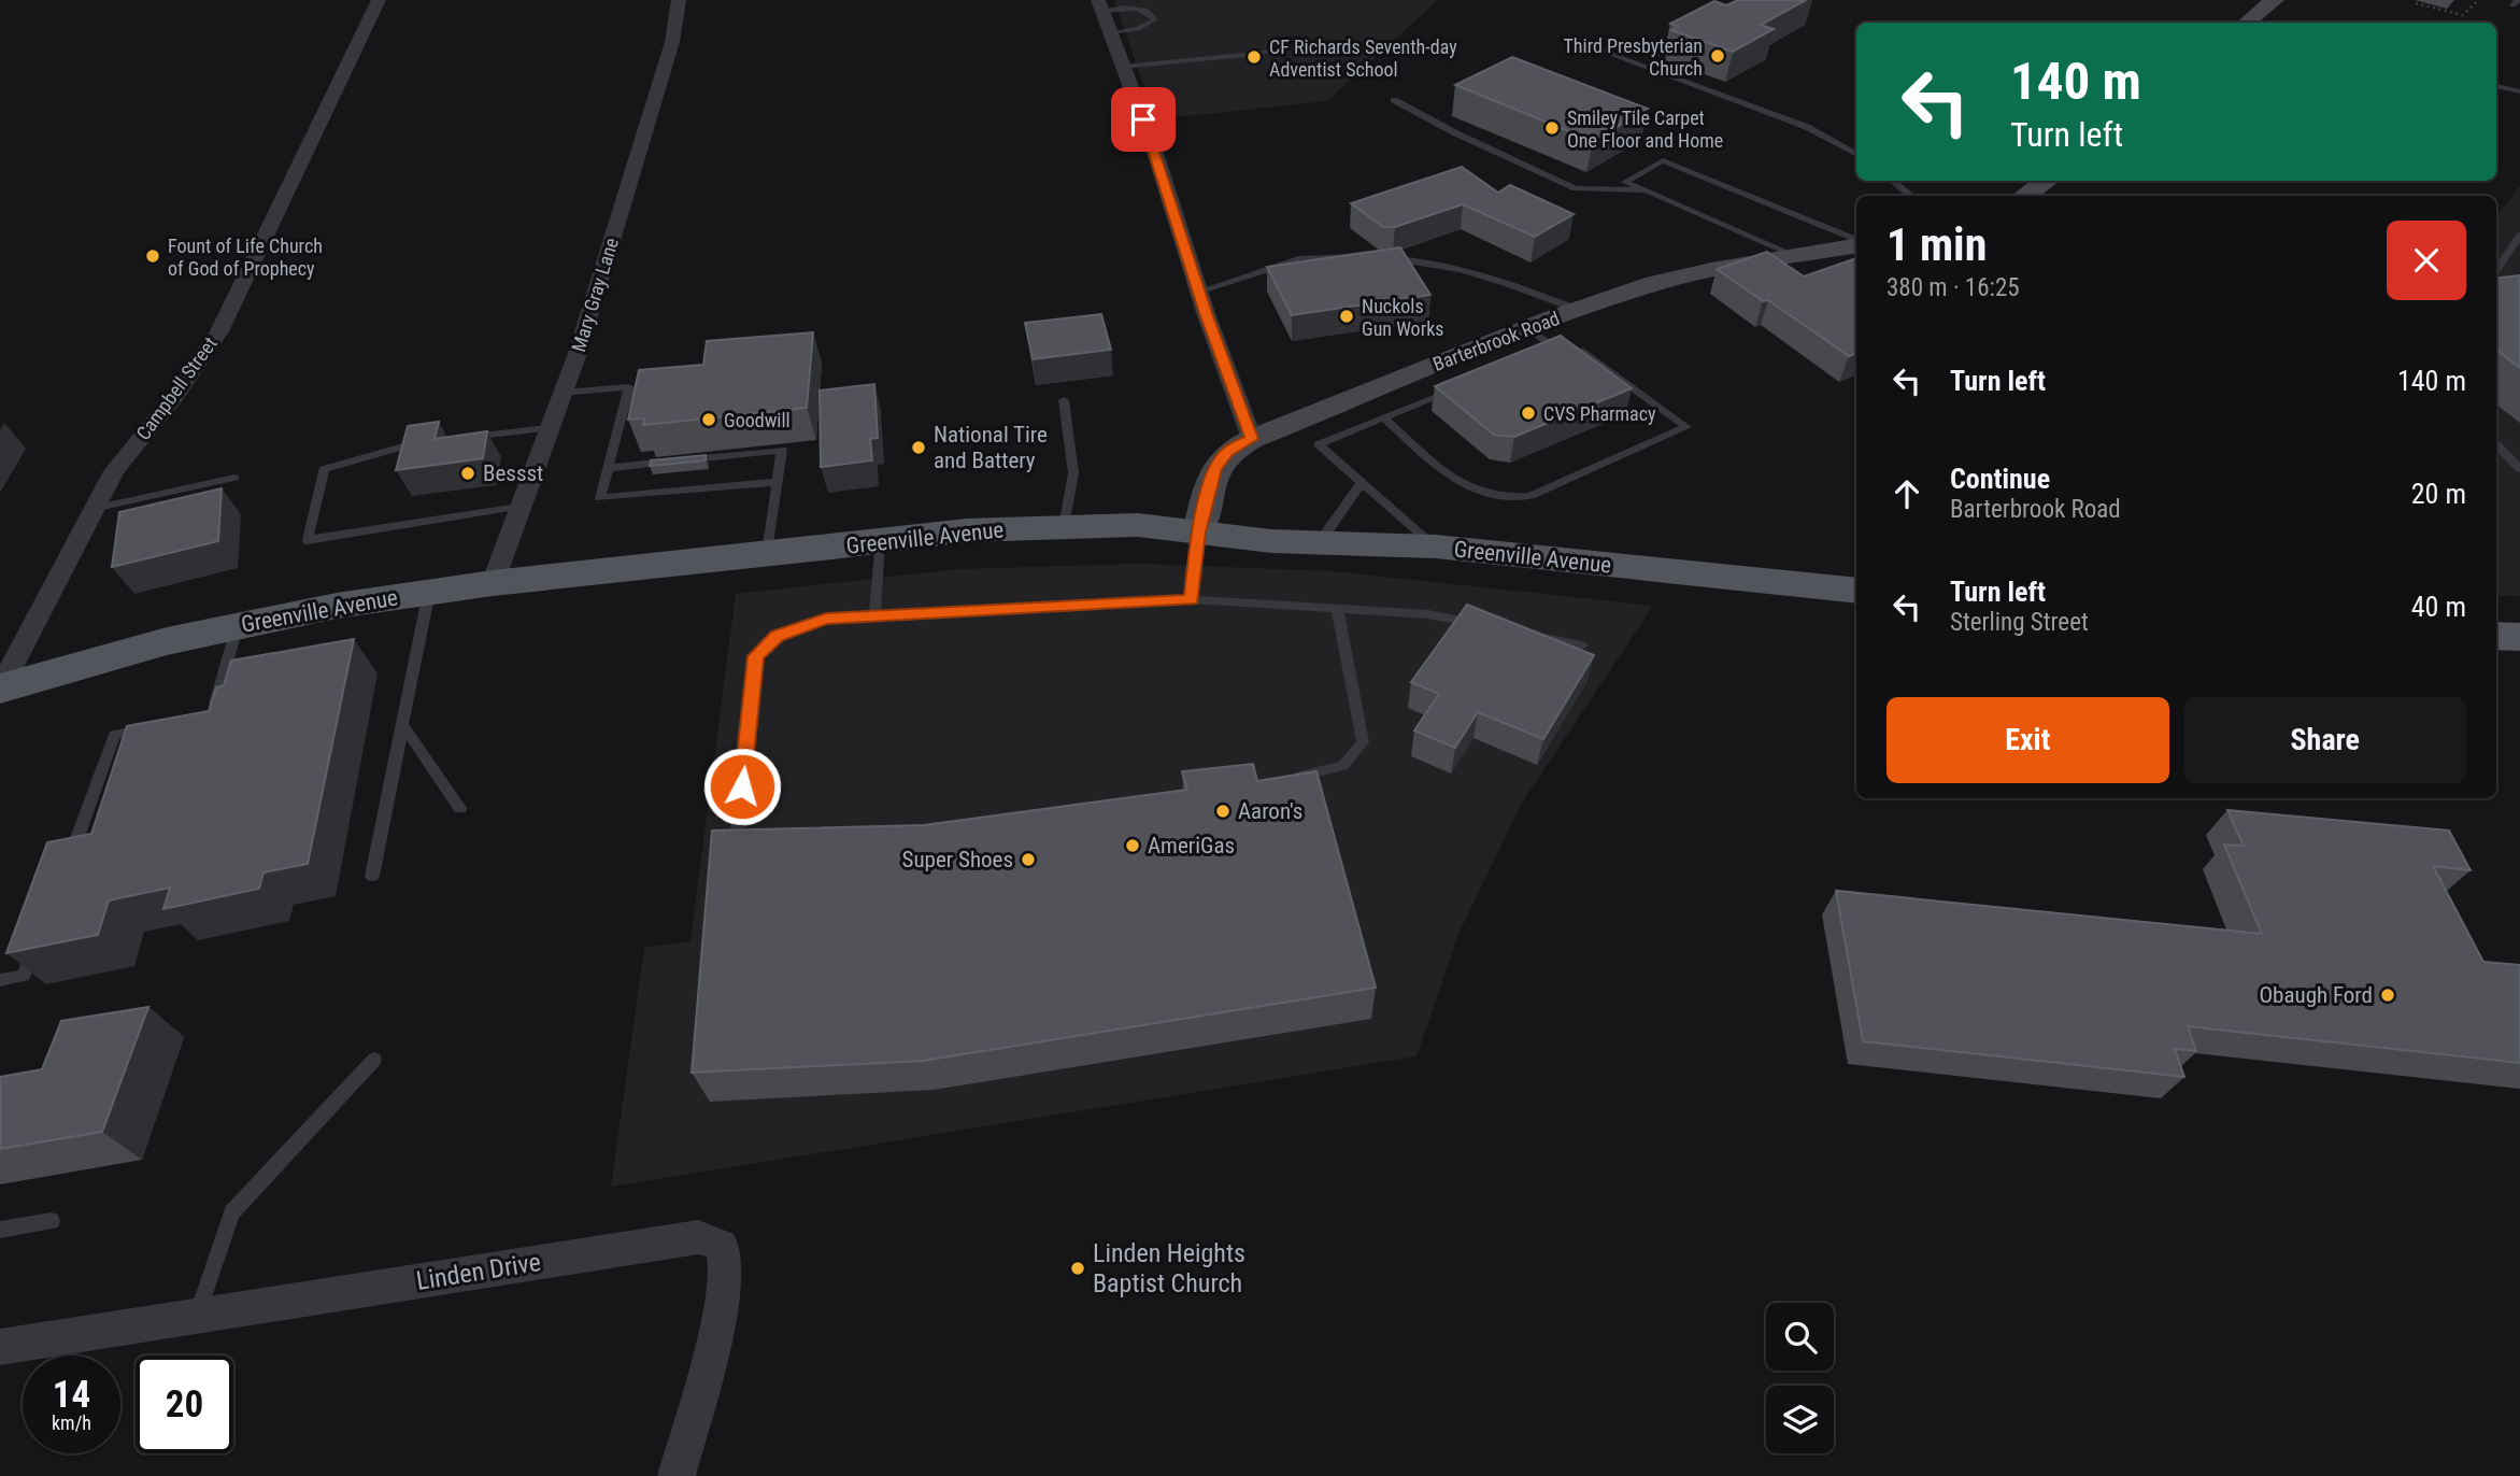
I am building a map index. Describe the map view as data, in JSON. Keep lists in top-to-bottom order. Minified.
{"streets":{"main road":["Greenville Avenue"],"street":["Mary Gray Lane","Barterbrook Road","Campbell Street","Linden Drive"]},"crossings":[["Mary Gray Lane","Greenville Avenue"],["Barterbrook Road","Greenville Avenue"],["Campbell Street","Greenville Avenue"]],"places":["Third Presbyterian Church","CF Richards Seventh-day Adventist School","Smiley Tile Carpet One Floor and Home","Fount of Life Church of God of Prophecy","Nuckols Gun Works","CVS Pharmacy","Goodwill","National Tire and Battery","Bessst","Aaron's","AmeriGas","Super Shoes","Obaugh Ford","Linden Heights Baptist Church"],"page":{"turn":["140 m","Turn left"],"heading":["1 min","380 m · 16:25"],"list":[{"name":"Turn left","value":"140 m"},{"name":"Continue","note":"Barterbrook Road","value":"20 m"},{"name":"Turn left","note":"Sterling Street","value":"40 m"}],"buttons":["Exit","Share"],"speed":"14 km/h","limit":"20"}}
